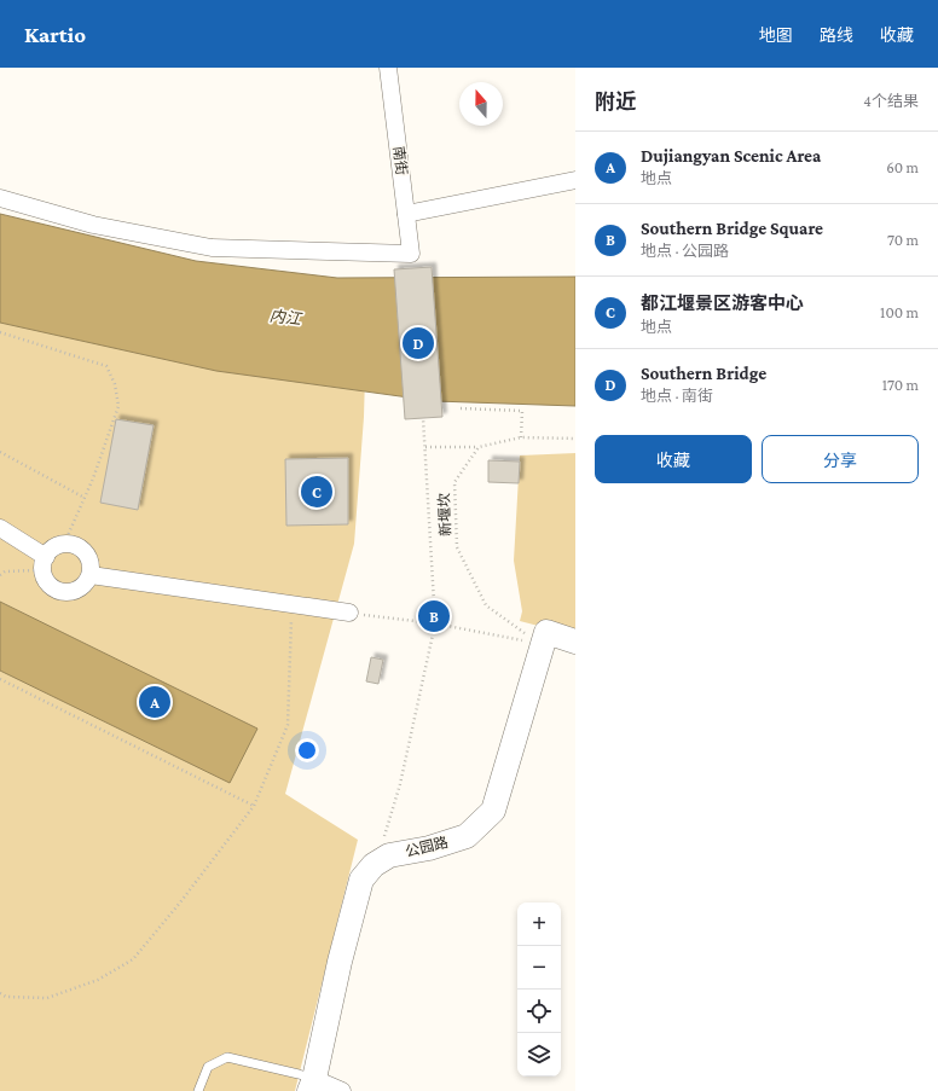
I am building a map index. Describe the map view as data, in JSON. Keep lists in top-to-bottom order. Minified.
{"streets":{"street":["南街","公园路"],"path":["新堰坎"]},"crossings":[["新堰坎","公园路"]],"water":["内江"],"north":"top","page":{"header":"Kartio","nav":["地图","路线","收藏"],"heading":["附近","4个结果"],"list":[{"mark":"A","name":"Dujiangyan Scenic Area","note":"地点","value":"60 m"},{"mark":"B","name":"Southern Bridge Square","note":"地点 · 公园路","value":"70 m"},{"mark":"C","name":"都江堰景区游客中心","note":"地点","value":"100 m"},{"mark":"D","name":"Southern Bridge","note":"地点 · 南街","value":"170 m"}],"pins":["D","C","B","A"],"buttons":["收藏","分享"],"map_buttons":["+","−"]}}
